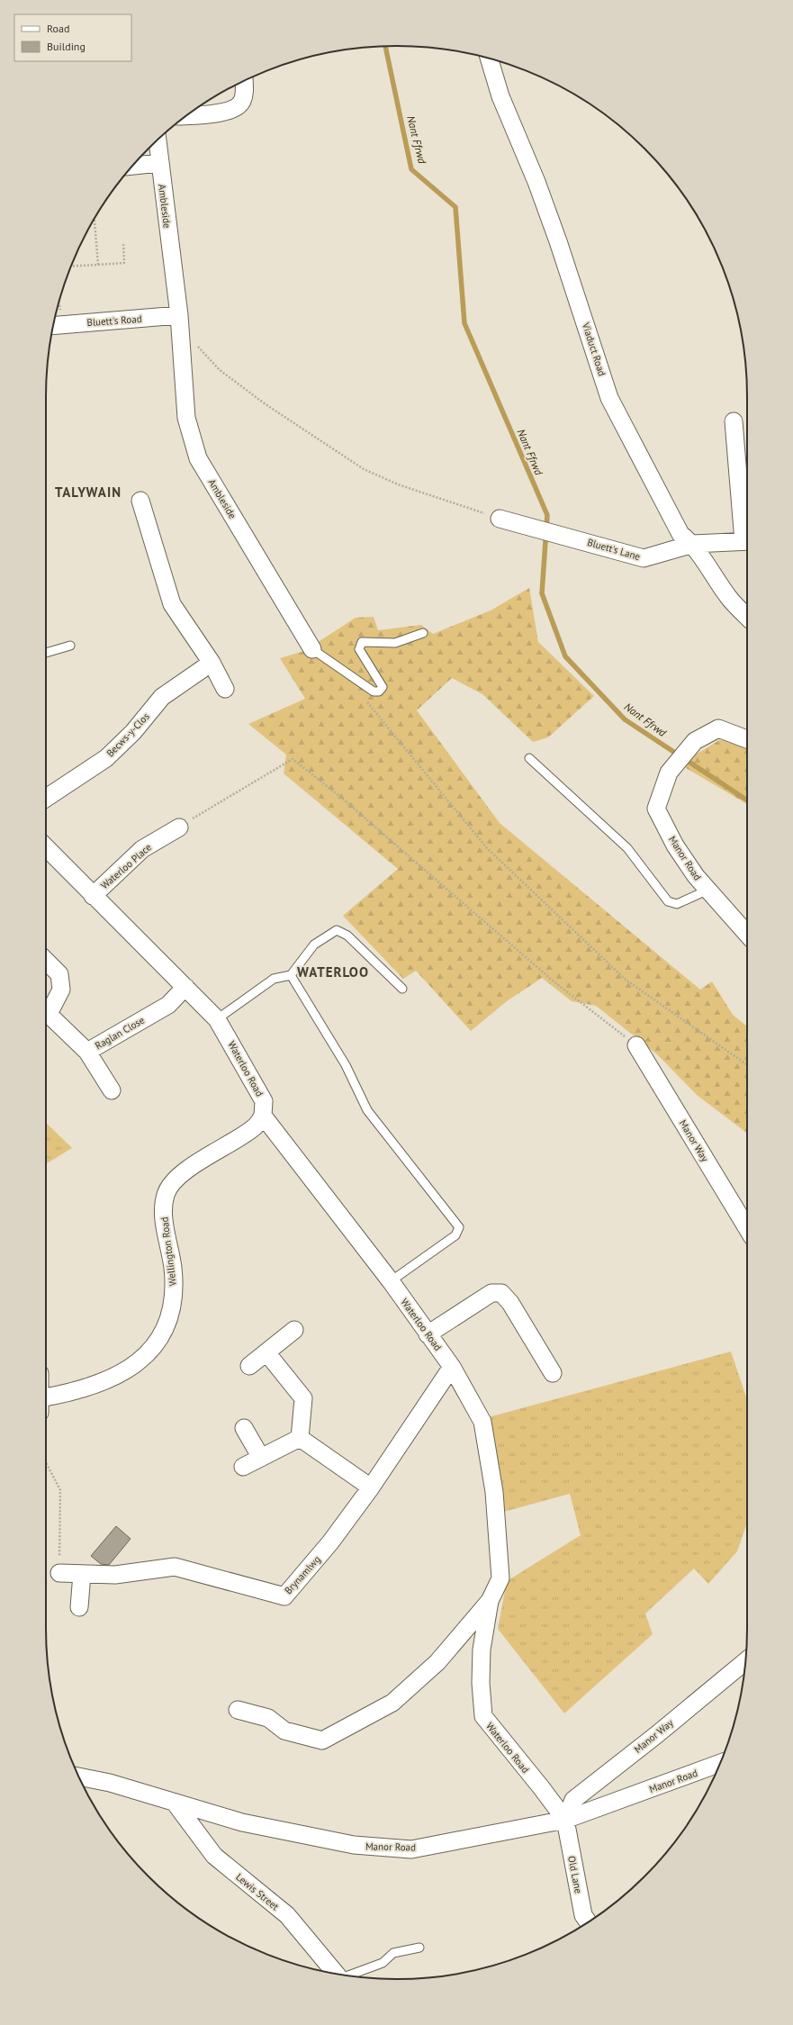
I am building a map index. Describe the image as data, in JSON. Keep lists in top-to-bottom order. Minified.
{"streets":{"street":["Ambleside","Bluett's Road","Viaduct Road","Bluett's Lane","Becws-y-Clos","Manor Road","Waterloo Place","Raglan Close","Waterloo Road","Manor Way","Wellington Road","Brynamlwg","Old Lane","Lewis Street"]},"crossings":[["Ambleside","Bluett's Road"],["Viaduct Road","Bluett's Lane"],["Manor Road","Waterloo Road"],["Manor Road","Manor Way"],["Manor Road","Old Lane"],["Manor Road","Lewis Street"],["Waterloo Place","Waterloo Road"],["Raglan Close","Waterloo Road"],["Waterloo Road","Manor Way"],["Waterloo Road","Wellington Road"],["Waterloo Road","Brynamlwg"],["Waterloo Road","Old Lane"],["Manor Way","Old Lane"]],"districts":["TALYWAIN","WATERLOO"],"water":["Nant Ffrwd"],"legend":["Road","Building"]}
